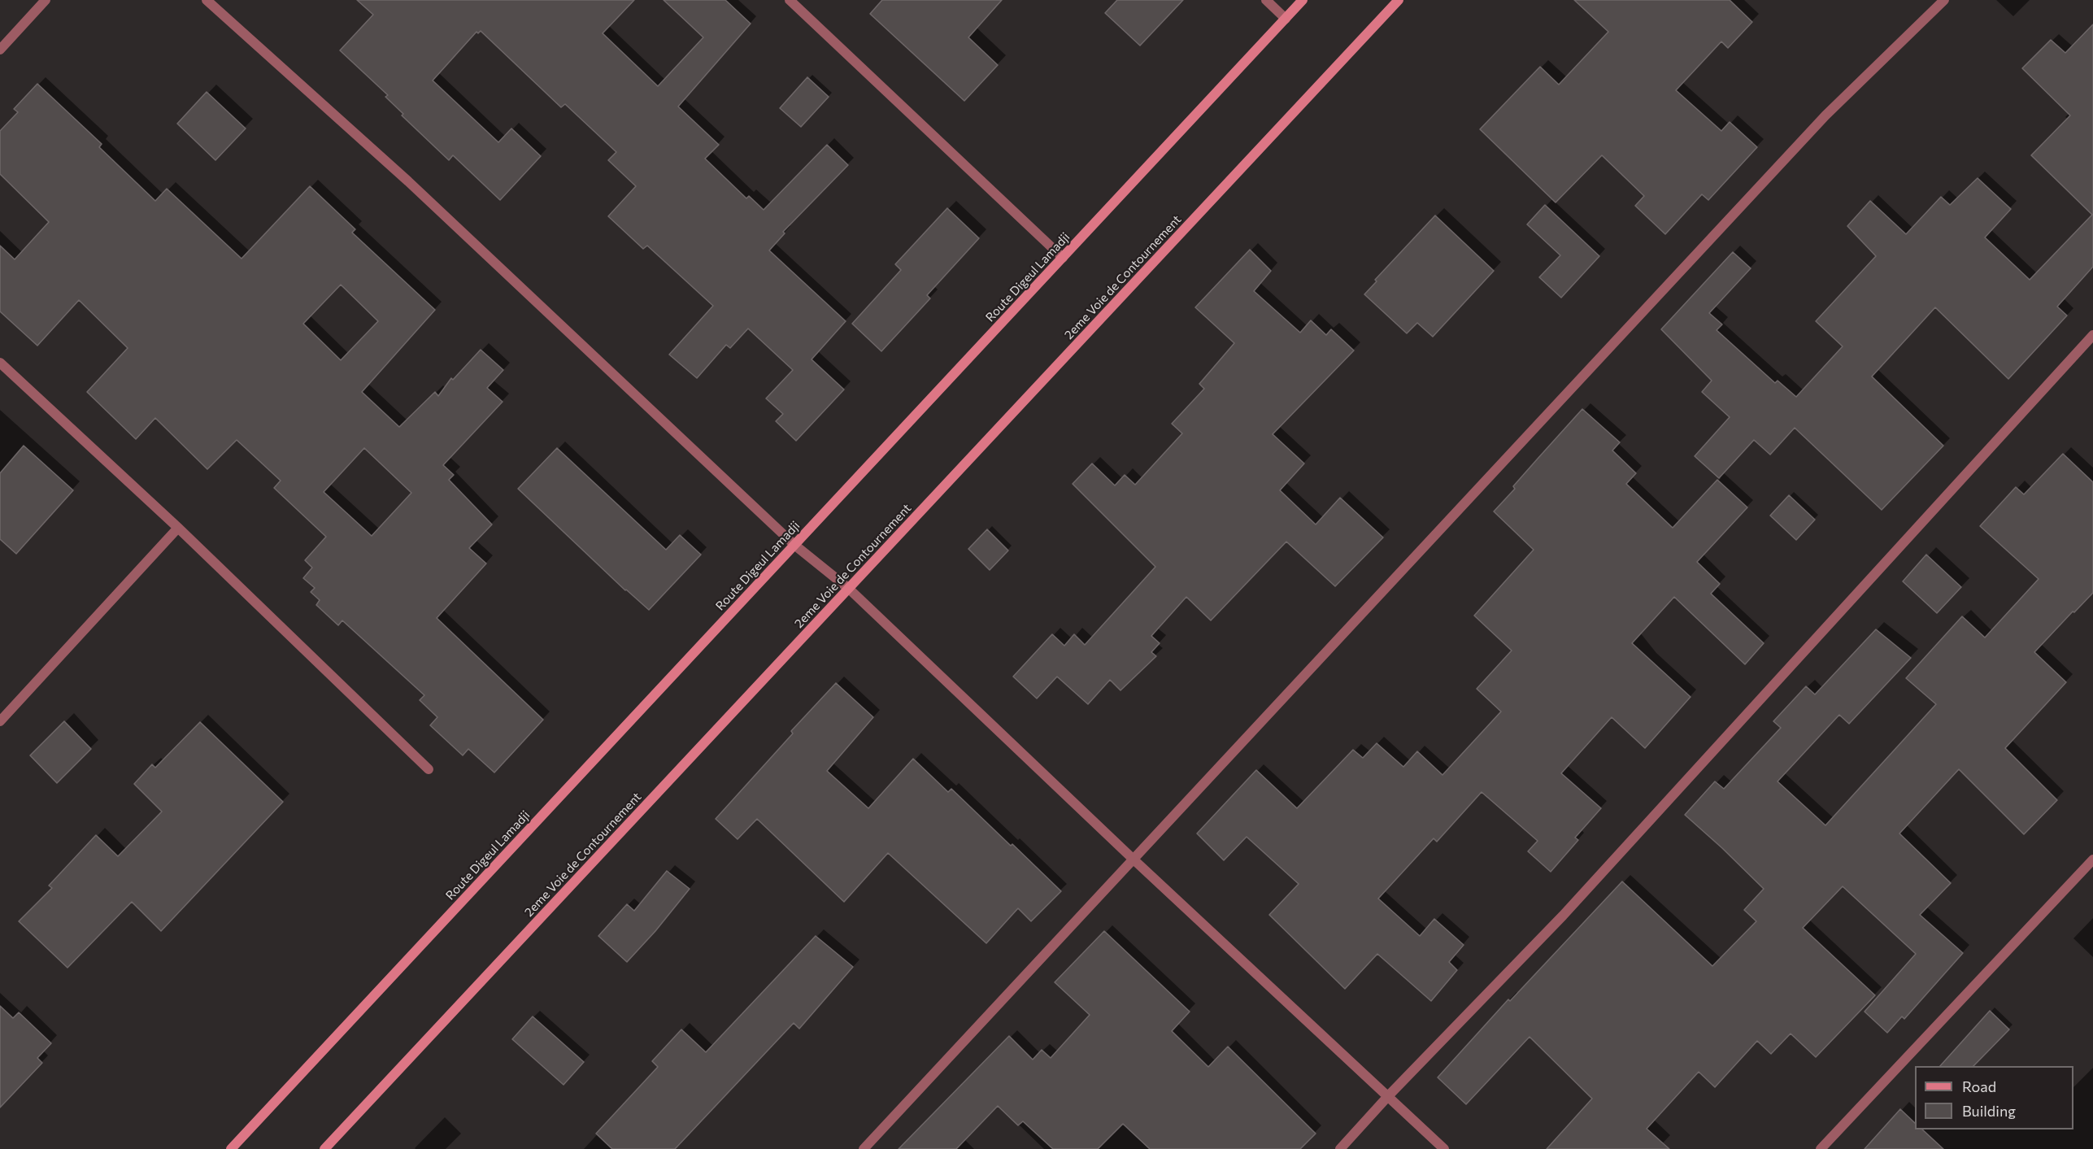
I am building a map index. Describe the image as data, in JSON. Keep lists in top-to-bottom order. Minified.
{"streets":{"main road":["Route Digeul Lamadji","2eme Voie de Contournement"]},"legend":["Road","Building"]}
